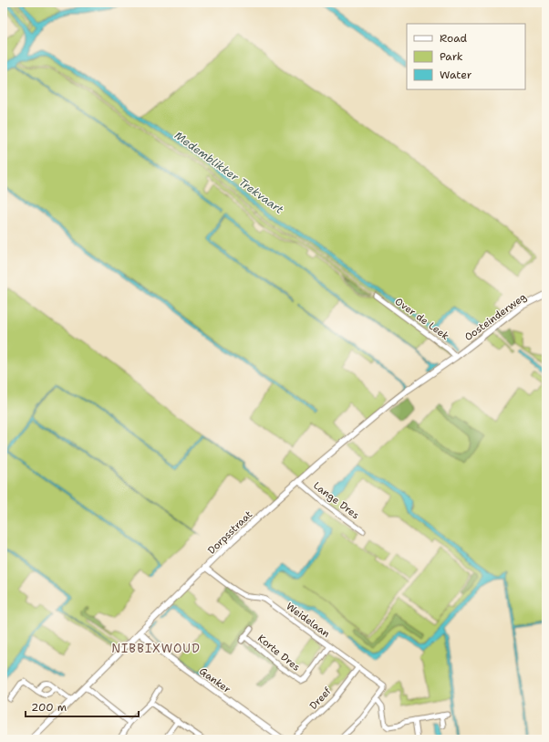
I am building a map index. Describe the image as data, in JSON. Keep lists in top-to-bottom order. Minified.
{"streets":{"street":["Oosteinderweg","Over de Leek","Lange Dres","Dorpsstraat","Weidelaan","Korte Dres","Ganker","Dreef"]},"crossings":[["Oosteinderweg","Over de Leek"],["Oosteinderweg","Dorpsstraat"],["Over de Leek","Dorpsstraat"],["Lange Dres","Dorpsstraat"],["Dorpsstraat","Weidelaan"],["Dorpsstraat","Ganker"],["Weidelaan","Korte Dres"],["Weidelaan","Dreef"]],"districts":["NIBBIXWOUD"],"water":["Medemblikker Trekvaart"],"legend":["Road","Park","Water"],"scale_bar":"200 m"}
